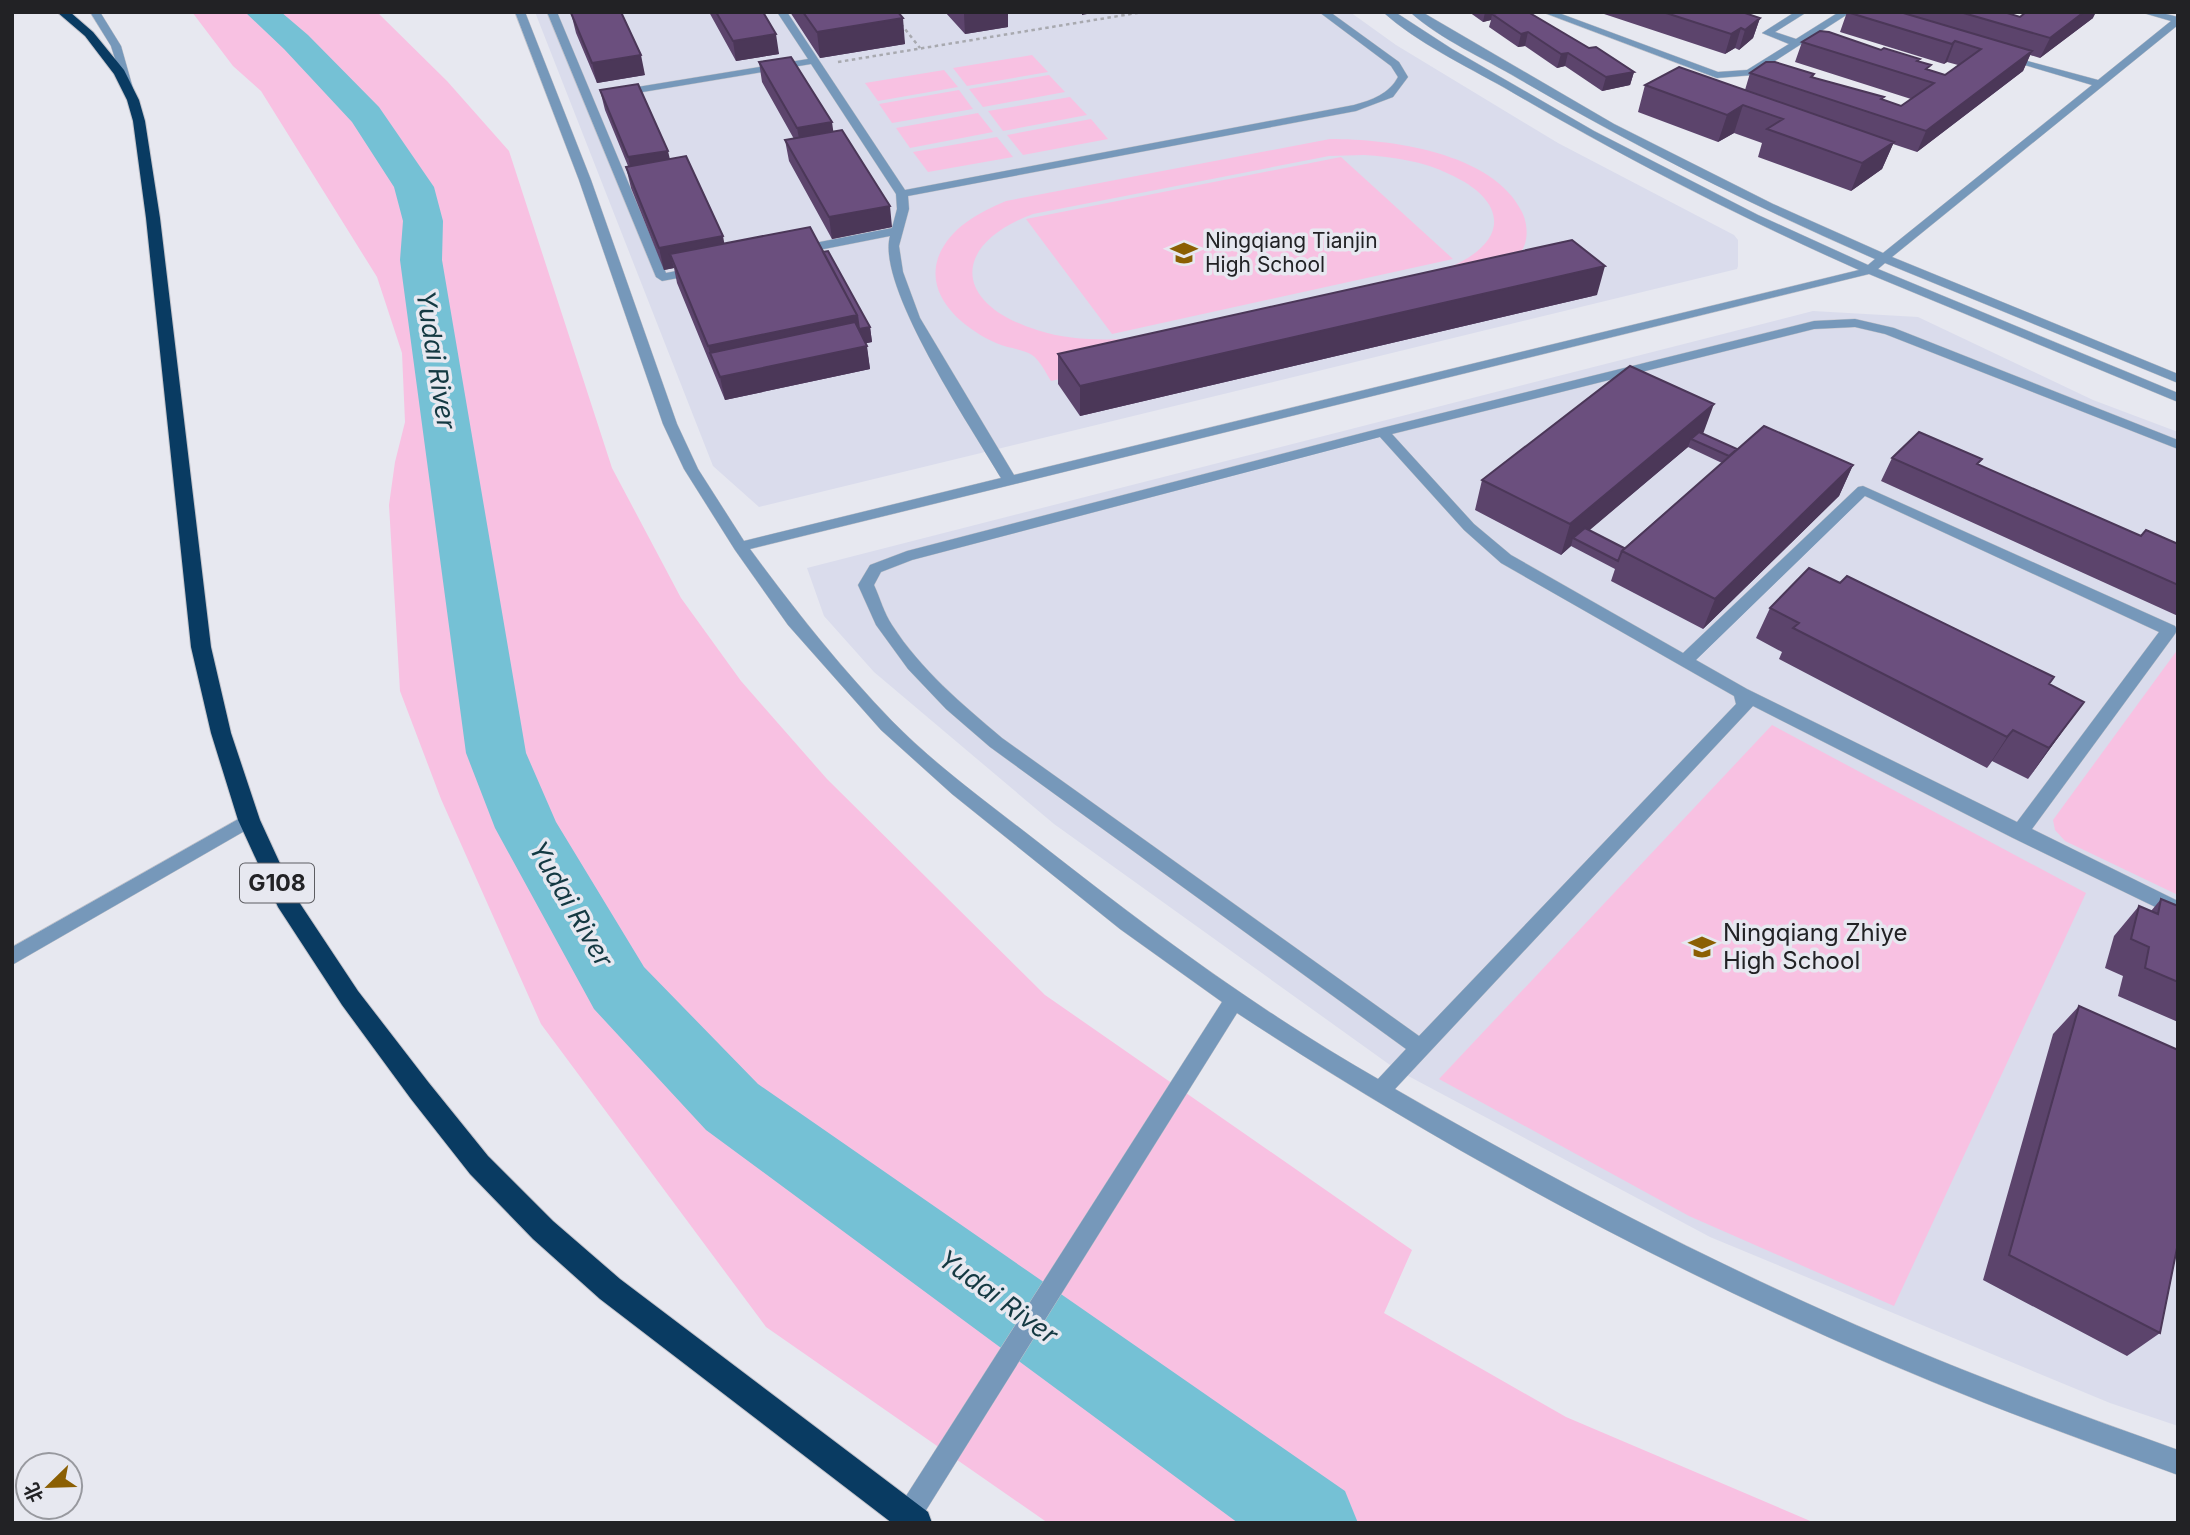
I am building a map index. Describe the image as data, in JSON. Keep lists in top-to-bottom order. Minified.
{"streets":{"highway":["G108"]},"water":["Yudai River"],"places":{"school or university":["Ningqiang Tianjin High School","Ningqiang Zhiye High School"]},"north":"bottom left"}
